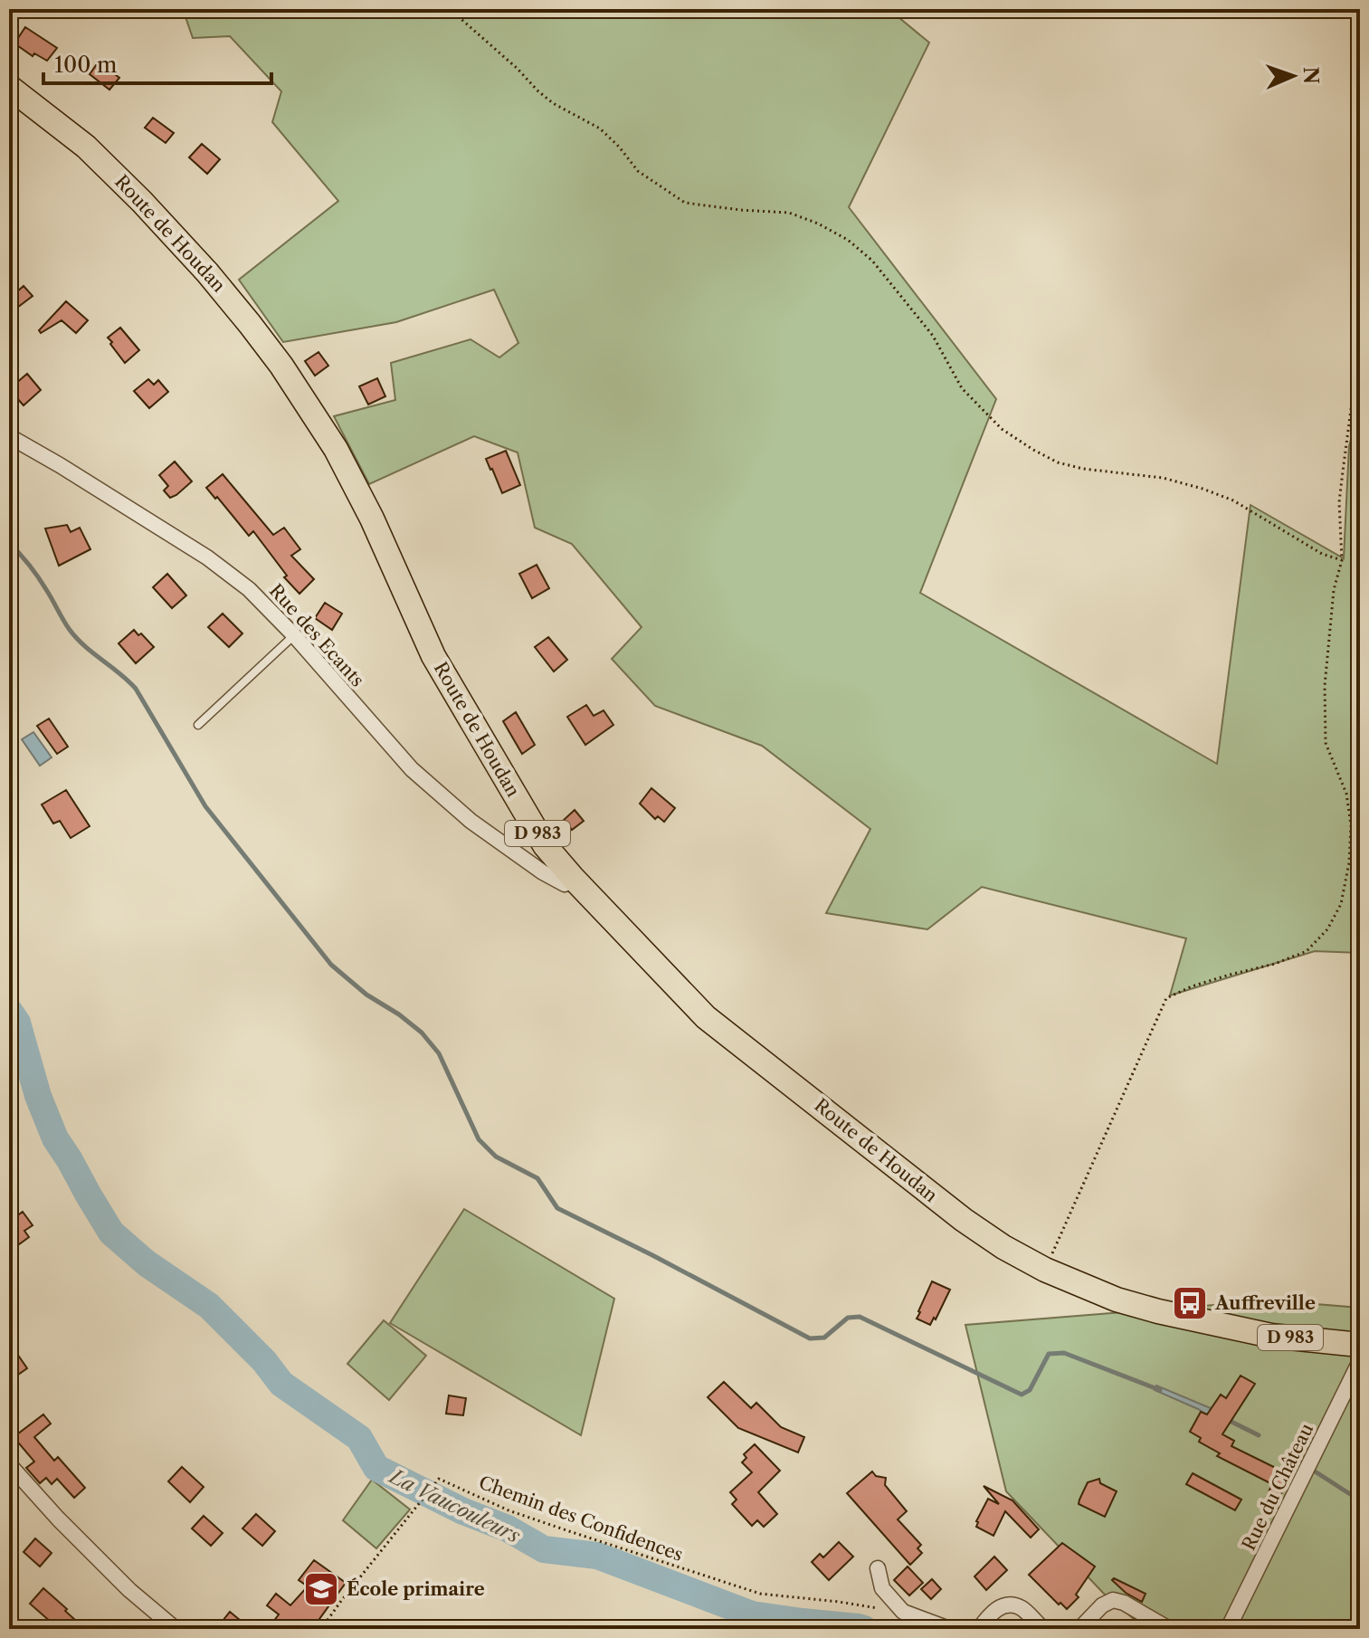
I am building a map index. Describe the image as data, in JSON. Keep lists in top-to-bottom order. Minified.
{"streets":{"main road":["Route de Houdan","D 983"],"street":["Rue des Ecants","Rue du Château"],"path":["Chemin des Confidences"]},"crossings":[["Route de Houdan","Rue des Ecants"]],"water":["La Vaucouleurs"],"places":{"bus stop":["Auffreville"],"school or university":["École primaire"]},"scale_bar":"100 m","north":"right"}
